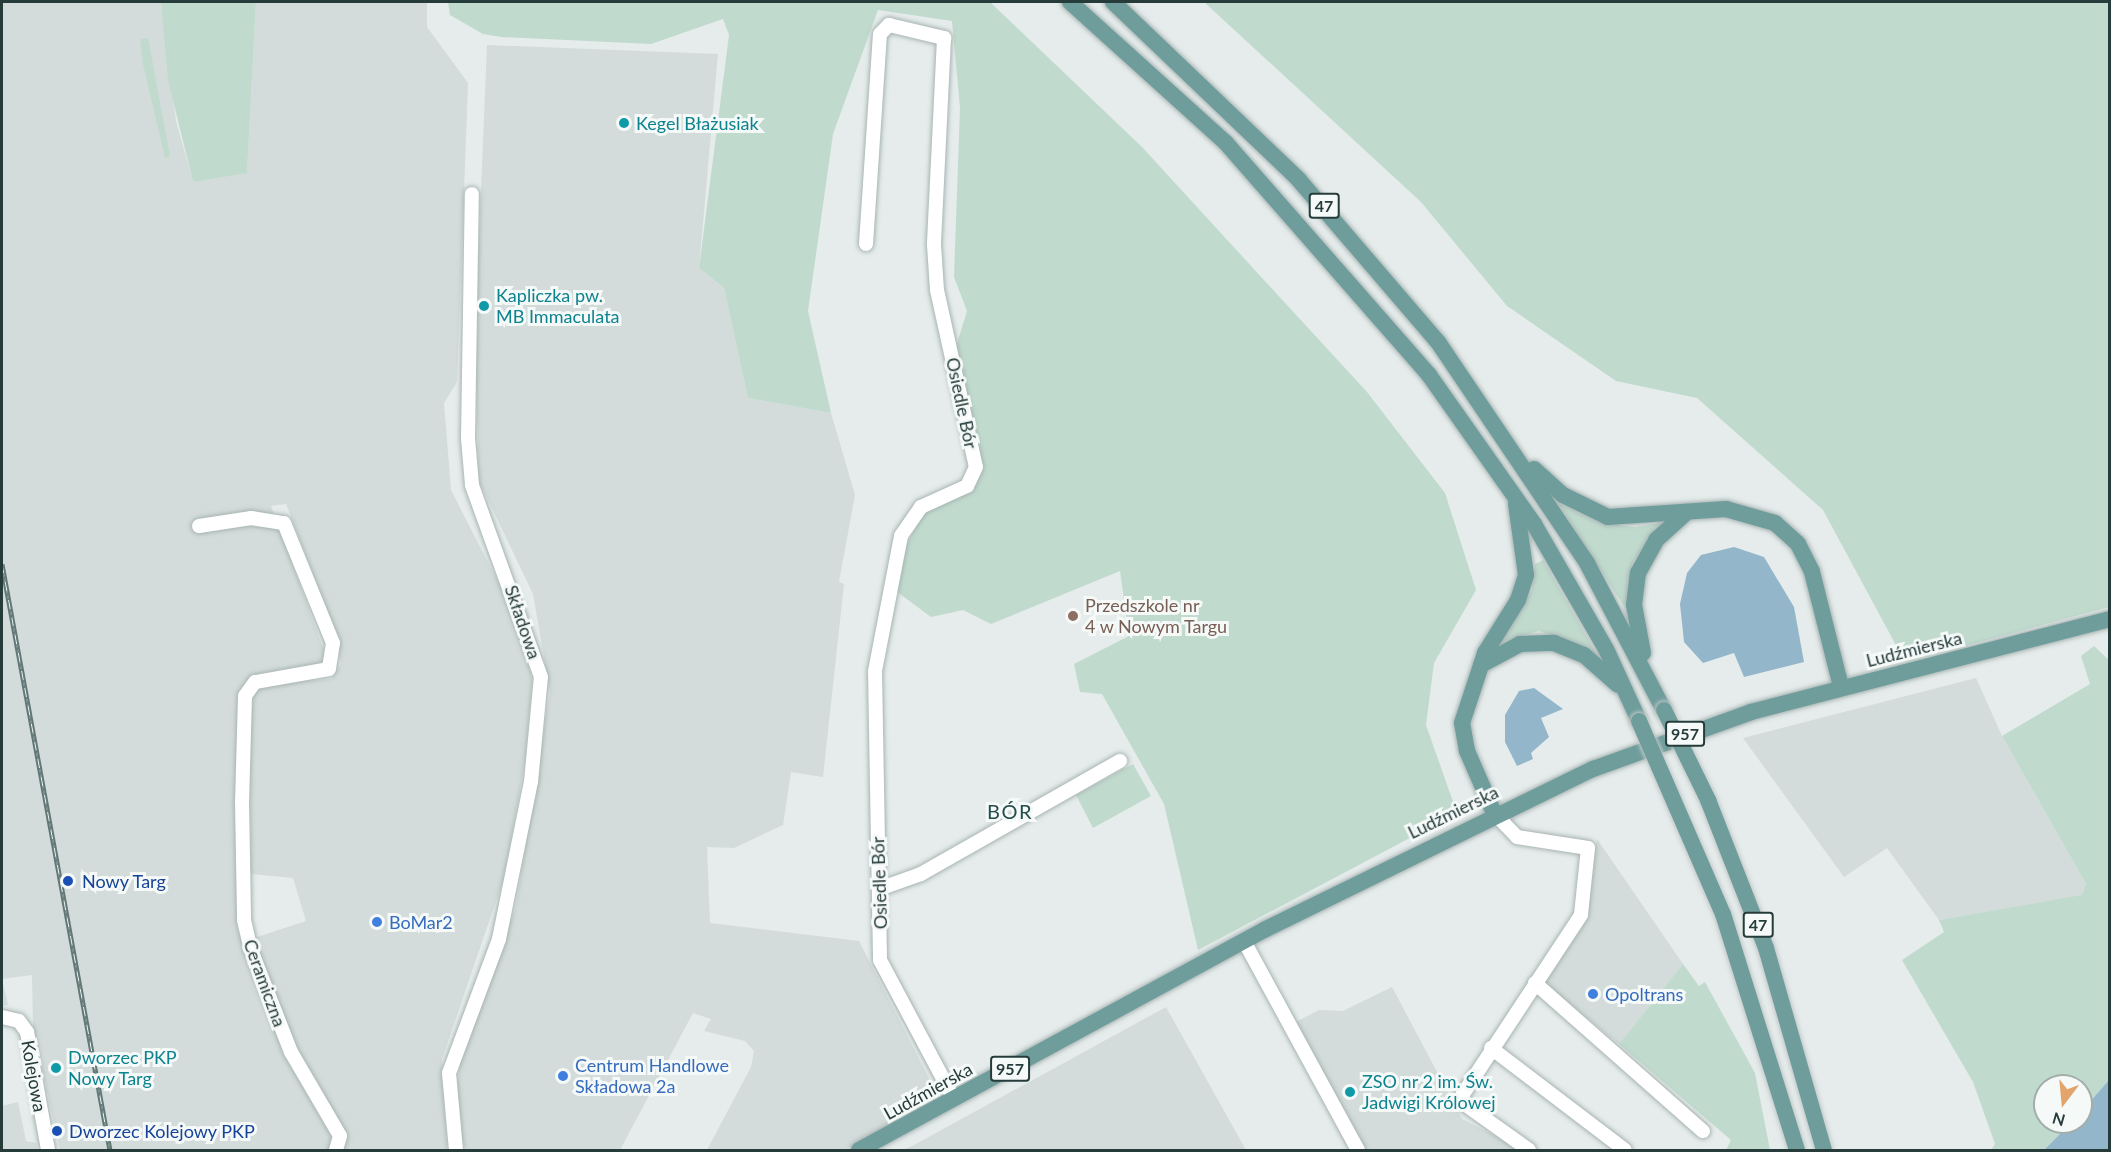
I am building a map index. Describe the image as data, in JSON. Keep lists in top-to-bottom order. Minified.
{"streets":{"main road":["47","Ludźmierska","957"],"street":["Osiedle Bór","Składowa","Ceramiczna","Kolejowa"]},"crossings":[["Osiedle Bór","Ludźmierska"]],"districts":["BÓR"],"places":["Kegel Błażusiak","Kapliczka pw. MB Immaculata","Przedszkole nr 4 w Nowym Targu","Nowy Targ","BoMar2","Opoltrans","Dworzec PKP Nowy Targ","Centrum Handlowe Składowa 2a","ZSO nr 2 im. Św. Jadwigi Królowej","Dworzec Kolejowy PKP"],"north":"bottom"}
